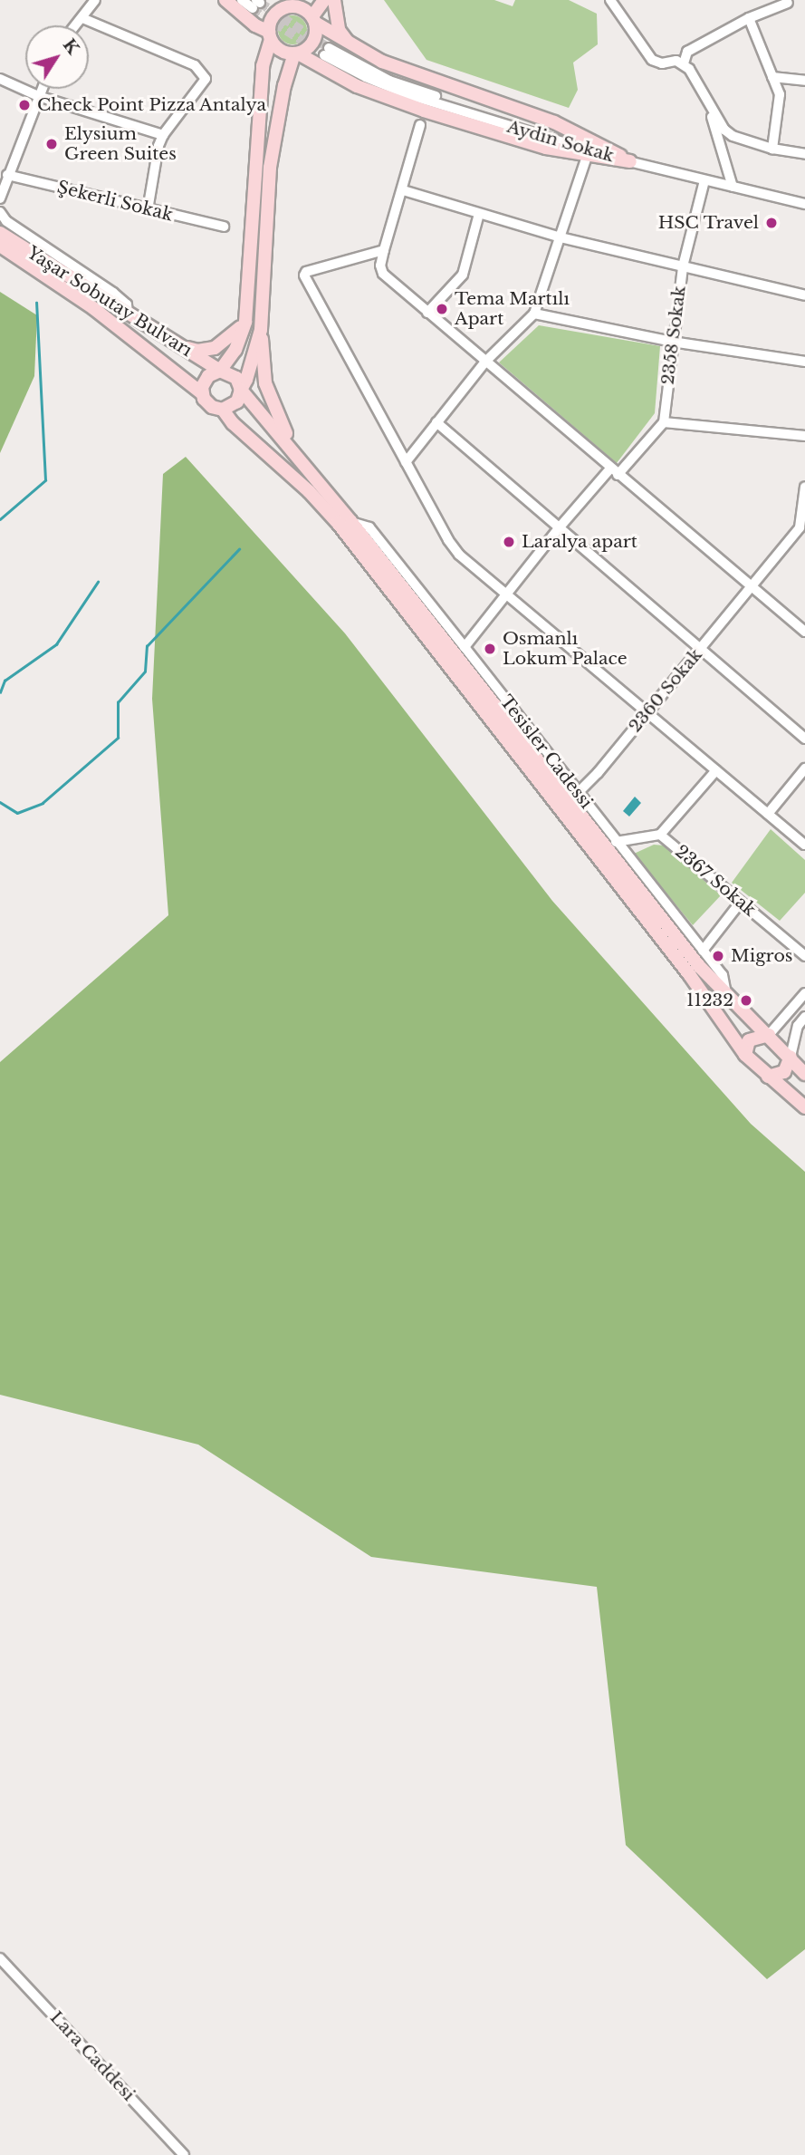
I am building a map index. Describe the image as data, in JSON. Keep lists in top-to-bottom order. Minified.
{"streets":{"main road":["Yaşar Sobutay Bulvarı"],"street":["Aydin Sokak","Şekerli Sokak","2358 Sokak","2360 Sokak","Tesisler Cadessi","2367 Sokak","Lara Caddesi"]},"crossings":[["Aydin Sokak","2358 Sokak"],["2360 Sokak","Tesisler Cadessi"],["Tesisler Cadessi","2367 Sokak"]],"places":["Check Point Pizza Antalya","Elysium Green Suites","HSC Travel","Tema Martılı Apart","Laralya apart","Osmanlı Lokum Palace","Migros","11232"],"north":"top right"}
